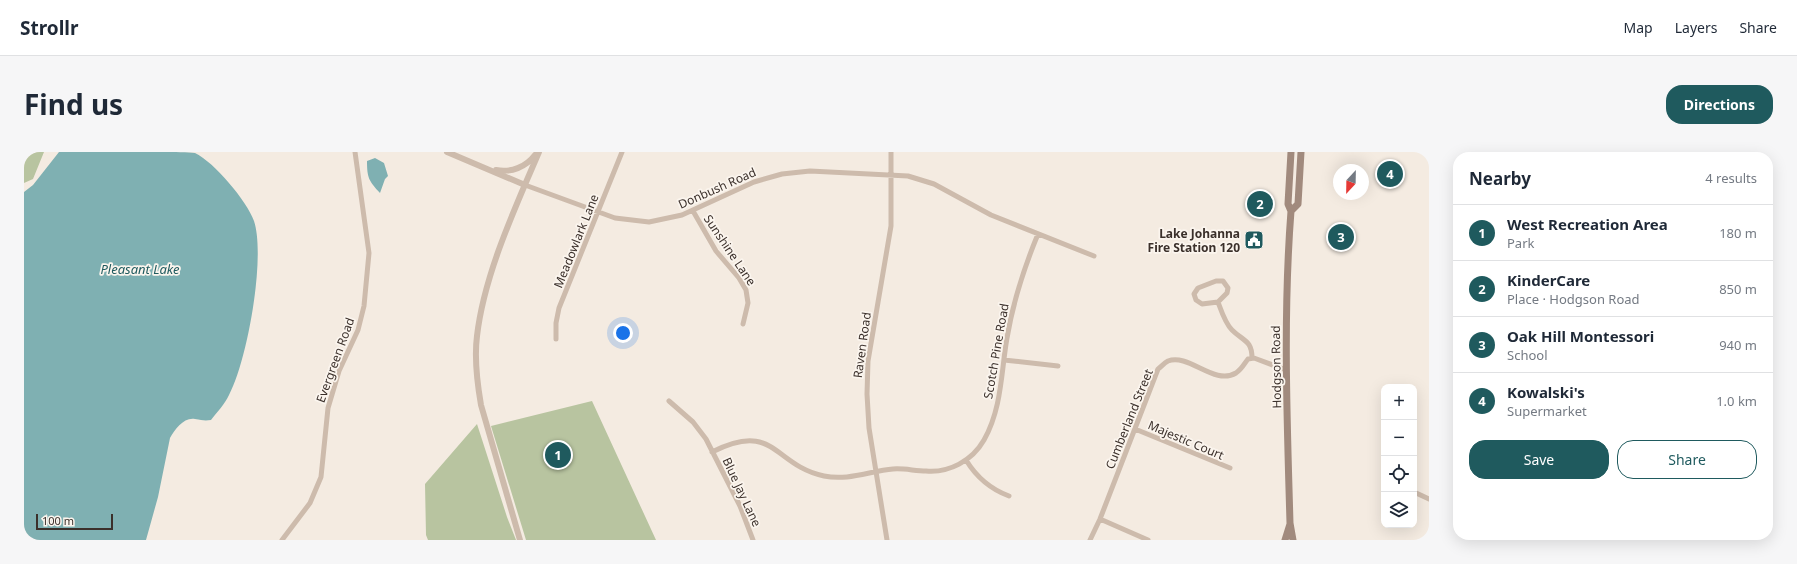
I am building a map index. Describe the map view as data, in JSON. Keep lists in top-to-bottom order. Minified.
{"streets":{"main road":["Hodgson Road"],"street":["Donbush Road","Meadowlark Lane","Sunshine Lane","Raven Road","Scotch Pine Road","Evergreen Road","Cumberland Street","Majestic Court","Blue Jay Lane"]},"crossings":[["Donbush Road","Meadowlark Lane"],["Donbush Road","Sunshine Lane"],["Donbush Road","Raven Road"],["Raven Road","Scotch Pine Road"],["Raven Road","Blue Jay Lane"],["Scotch Pine Road","Blue Jay Lane"],["Cumberland Street","Majestic Court"]],"water":["Pleasant Lake"],"places":{"public building":["Lake Johanna Fire Station 120"]},"scale_bar":"100 m","north":"bottom","page":{"header":"Strollr","nav":["Map","Layers","Share"],"title":"Find us","buttons":["Directions",["Save","Share"]],"heading":["Nearby","4 results"],"pins":["4","2","3","1"],"list":[{"mark":"1","name":"West Recreation Area","note":"Park","value":"180 m"},{"mark":"2","name":"KinderCare","note":"Place · Hodgson Road","value":"850 m"},{"mark":"3","name":"Oak Hill Montessori","note":"School","value":"940 m"},{"mark":"4","name":"Kowalski's","note":"Supermarket","value":"1.0 km"}],"map_buttons":["+","−"],"scale":"100 m"}}
